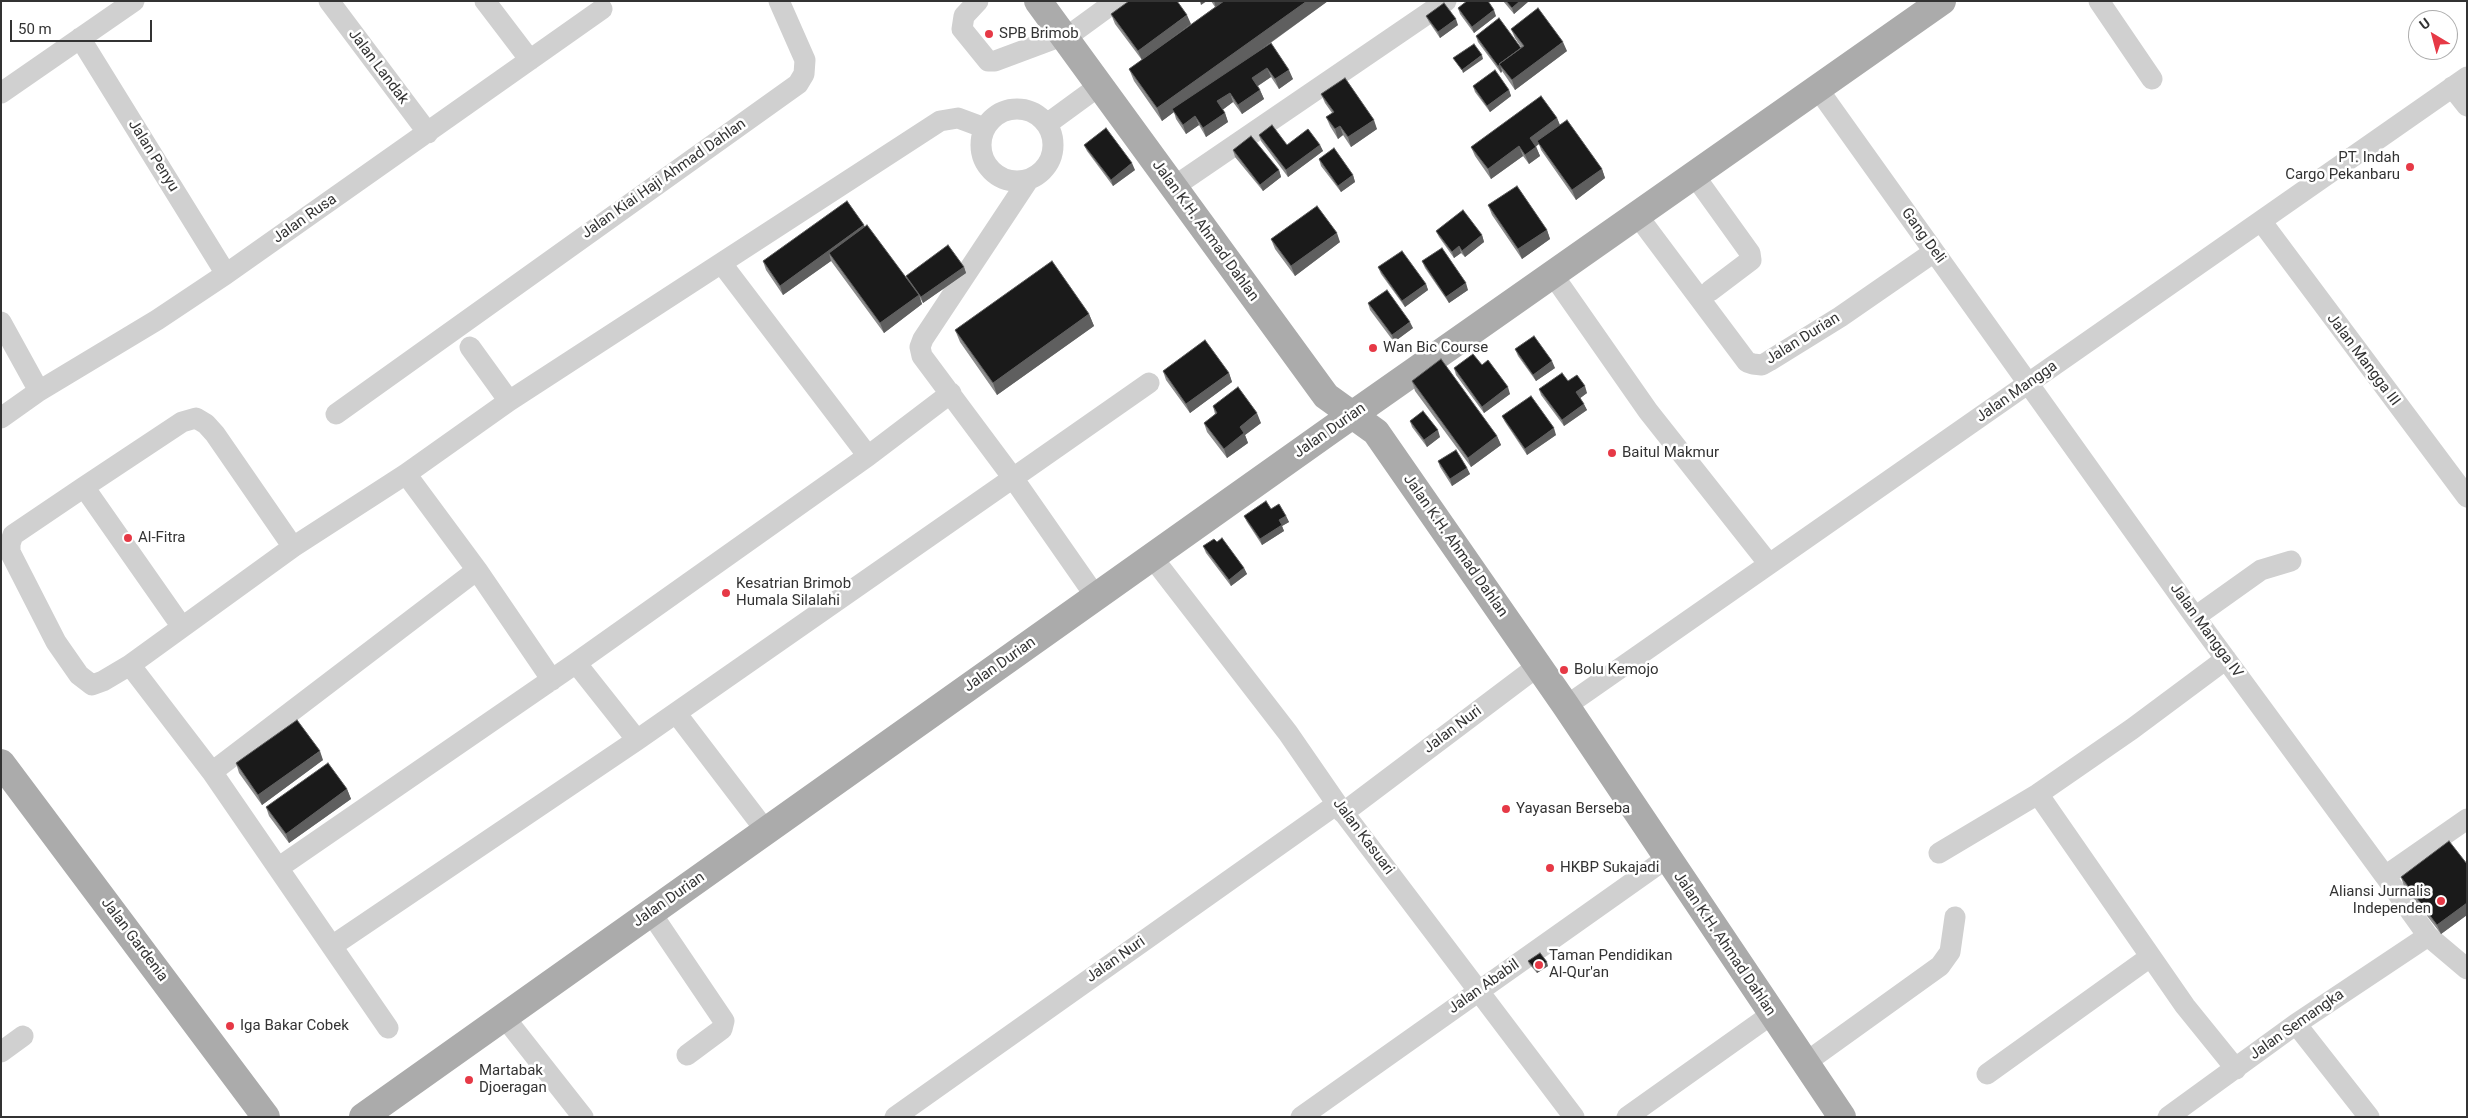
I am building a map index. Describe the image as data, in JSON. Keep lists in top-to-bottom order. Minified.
{"streets":{"main road":["Jalan K.H. Ahmad Dahlan","Jalan Durian","Jalan Gardenia"],"street":["Jalan Landak","Jalan Penyu","Jalan Kiai Haji Ahmad Dahlan","Jalan Rusa","Gang Deli","Jalan Mangga III","Jalan Mangga","Jalan Mangga IV","Jalan Nuri","Jalan Kasuari","Jalan Ababil","Jalan Semangka"]},"crossings":[["Jalan Landak","Jalan Rusa"],["Jalan Penyu","Jalan Rusa"],["Jalan K.H. Ahmad Dahlan","Jalan Durian"],["Jalan K.H. Ahmad Dahlan","Jalan Mangga"],["Jalan K.H. Ahmad Dahlan","Jalan Nuri"],["Jalan K.H. Ahmad Dahlan","Jalan Ababil"],["Gang Deli","Jalan Durian"],["Gang Deli","Jalan Mangga"],["Gang Deli","Jalan Mangga IV"],["Jalan Durian","Jalan Kasuari"],["Jalan Mangga III","Jalan Mangga"],["Jalan Mangga","Jalan Mangga IV"],["Jalan Nuri","Jalan Kasuari"],["Jalan Kasuari","Jalan Ababil"]],"places":["SPB Brimob","PT. Indah Cargo Pekanbaru","Wan Bic Course","Baitul Makmur","Al-Fitra","Kesatrian Brimob Humala Silalahi","Bolu Kemojo","Yayasan Berseba","HKBP Sukajadi","Aliansi Jurnalis Independen","Taman Pendidikan Al-Qur'an","Iga Bakar Cobek","Martabak Djoeragan"],"scale_bar":"50 m","north":"top left"}
